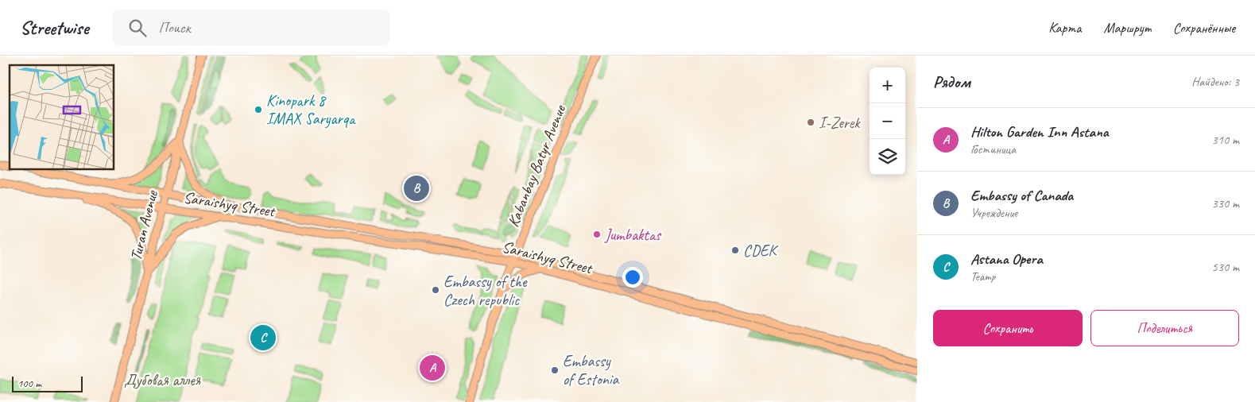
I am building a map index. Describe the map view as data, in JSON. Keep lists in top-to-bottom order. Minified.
{"streets":{"main road":["Kabanbay Batyr Avenue","Saraishyq Street","Turan Avenue"]},"crossings":[["Kabanbay Batyr Avenue","Saraishyq Street"],["Saraishyq Street","Turan Avenue"]],"parks":["Дубовая аллея"],"places":["Kinopark 8 IMAX Saryarqa","I-Zerek","Jumbaktas","CDEK","Embassy of the Czech republic","Embassy of Estonia"],"scale_bar":"100 m","page":{"header":"Streetwise","search":"Поиск","nav":["Карта","Маршрут","Сохранённые"],"heading":["Рядом","Найдено: 3"],"map_buttons":["+","−"],"list":[{"mark":"A","name":"Hilton Garden Inn Astana","note":"Гостиница","value":"310 m"},{"mark":"B","name":"Embassy of Canada","note":"Учреждение","value":"330 m"},{"mark":"C","name":"Astana Opera","note":"Театр","value":"530 m"}],"pins":["B","C","A"],"buttons":["Сохранить","Поделиться"],"scale":"100 m"}}
